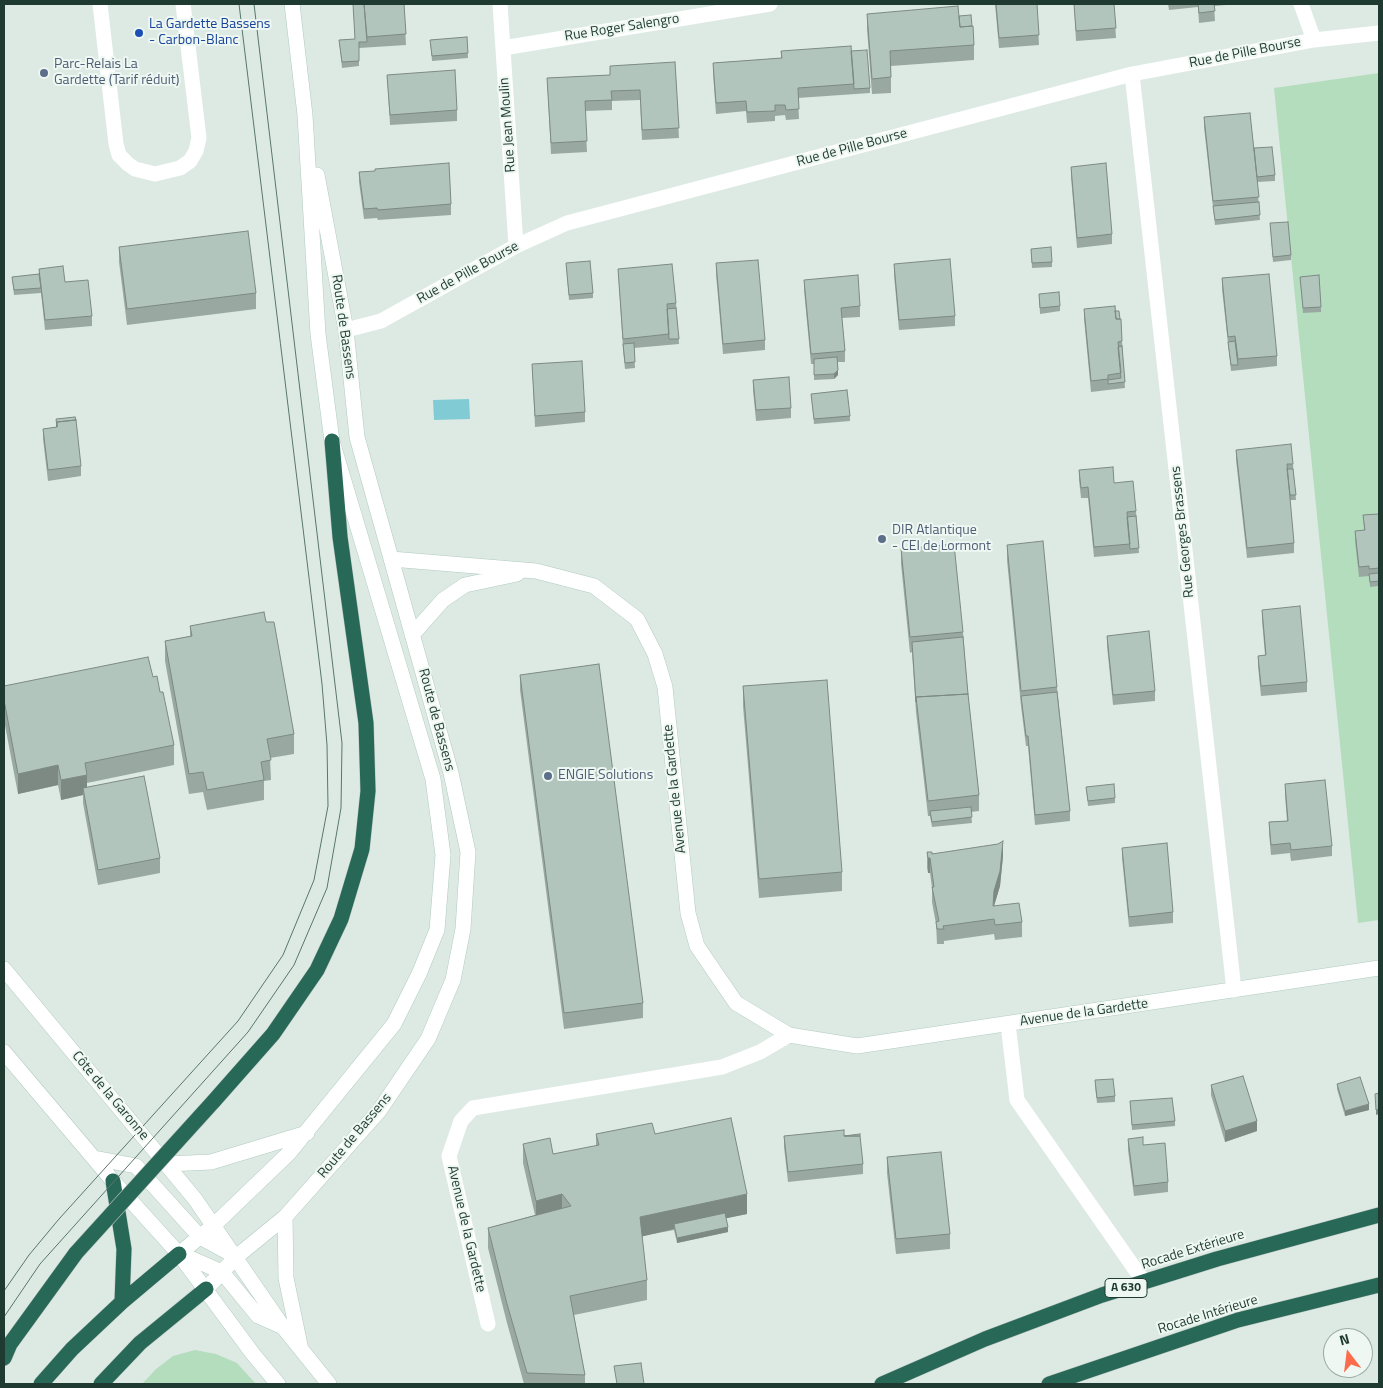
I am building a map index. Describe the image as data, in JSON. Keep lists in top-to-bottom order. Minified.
{"streets":{"highway":["Rocade Extérieure","A 630","Rocade Intérieure"],"main road":["Rue Roger Salengro","Rue de Pille Bourse","Rue Jean Moulin","Route de Bassens","Rue Georges Brassens","Avenue de la Gardette","Côte de la Garonne"]},"crossings":[["Rue Roger Salengro","Rue Jean Moulin"],["Rue de Pille Bourse","Rue Jean Moulin"],["Rue de Pille Bourse","Route de Bassens"],["Rue de Pille Bourse","Rue Georges Brassens"],["Route de Bassens","Avenue de la Gardette"],["Route de Bassens","Côte de la Garonne"],["Rue Georges Brassens","Avenue de la Gardette"]],"places":["La Gardette Bassens - Carbon-Blanc","Parc-Relais La Gardette (Tarif réduit)","DIR Atlantique - CEI de Lormont","ENGIE Solutions"],"north":"top"}
